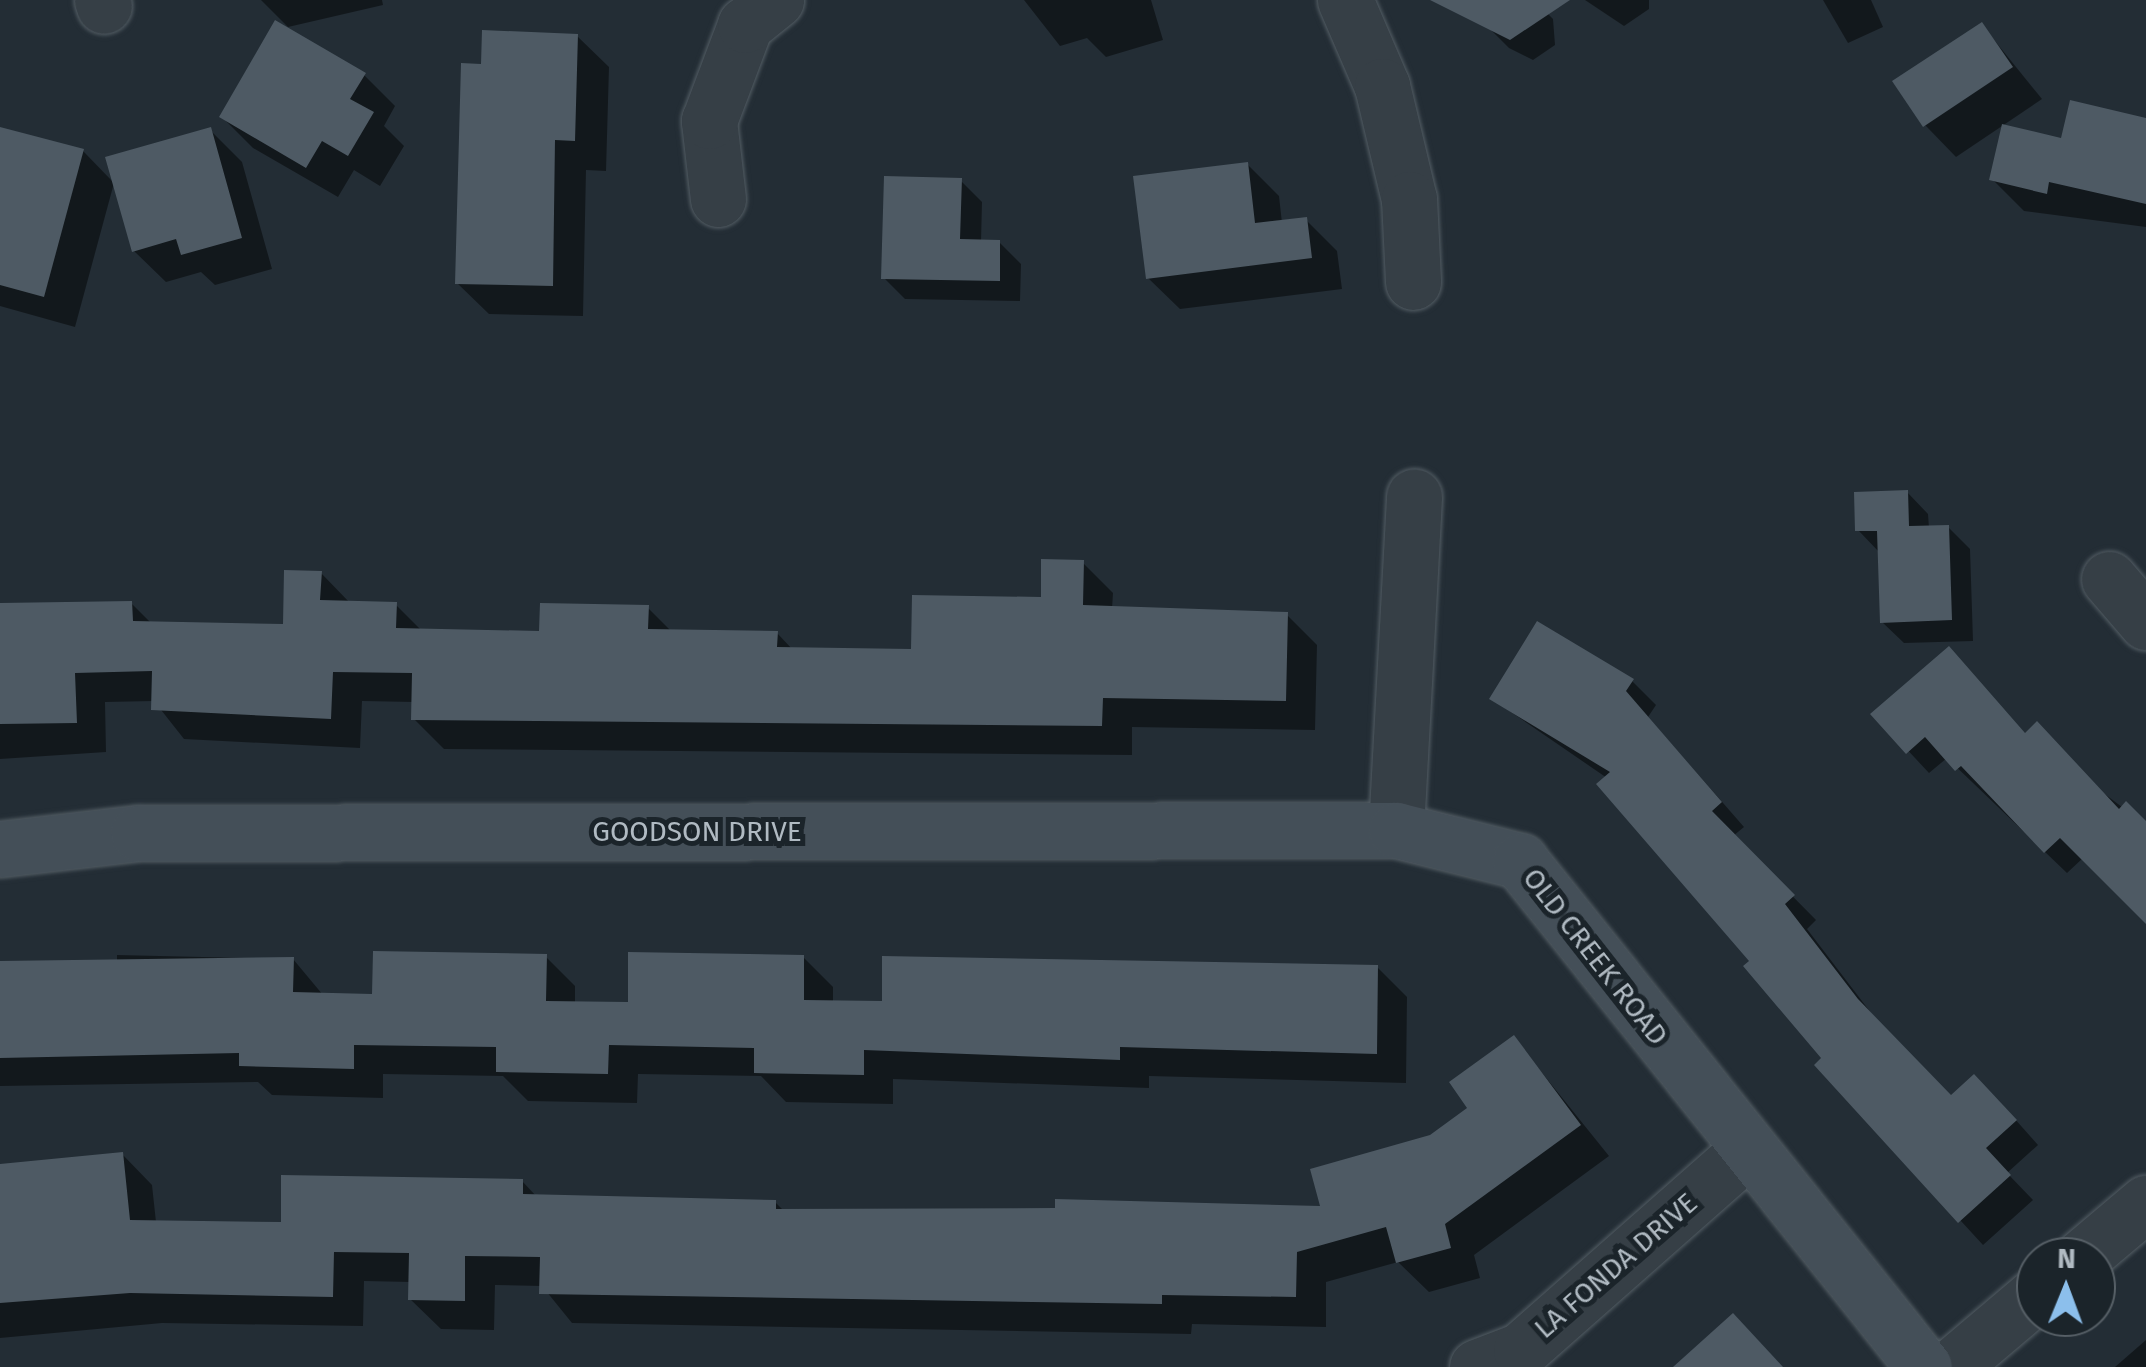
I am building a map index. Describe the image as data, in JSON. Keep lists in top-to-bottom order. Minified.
{"streets":{"street":["GOODSON DRIVE","OLD CREEK ROAD","LA FONDA DRIVE"]},"crossings":[["GOODSON DRIVE","OLD CREEK ROAD"],["OLD CREEK ROAD","LA FONDA DRIVE"]],"north":"top"}
